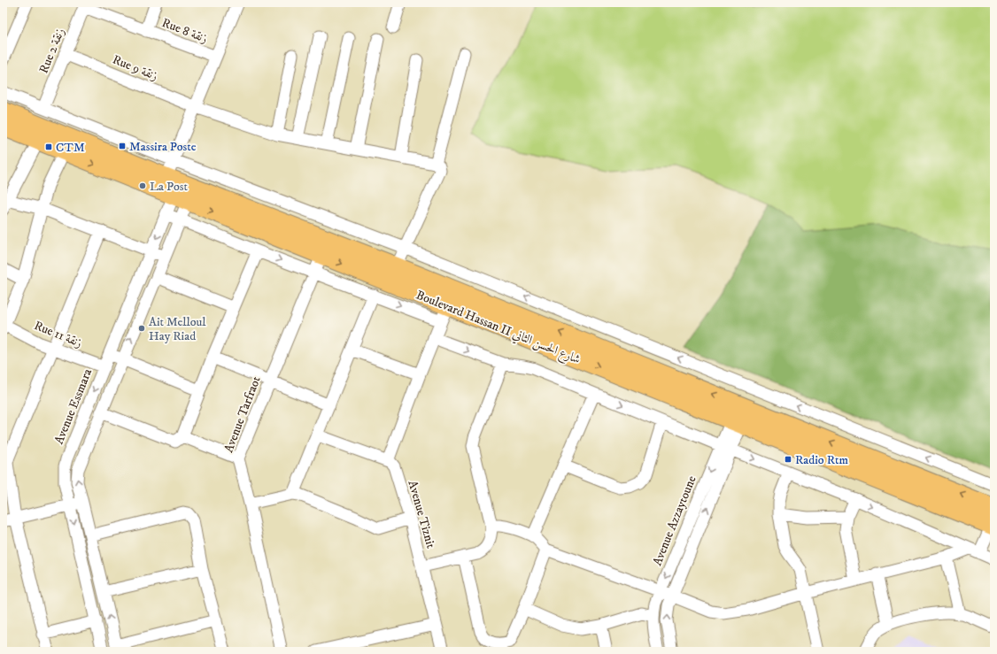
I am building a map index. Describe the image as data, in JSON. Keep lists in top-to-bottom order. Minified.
{"streets":{"main road":["Boulevard Hassan II شارع الحسن الثاني"],"street":["Rue 8 زنقة","Rue 2 زنقة","Rue 9 زنقة","Rue 11 زنقة","Avenue Essmara","Avenue Tarfraot","Avenue Tiznit","Avenue Azzaytoune"]},"crossings":[["Rue 8 زنقة","Rue 2 زنقة"],["Rue 2 زنقة","Rue 9 زنقة"],["Boulevard Hassan II شارع الحسن الثاني","Avenue Essmara"],["Boulevard Hassan II شارع الحسن الثاني","Avenue Tarfraot"],["Boulevard Hassan II شارع الحسن الثاني","Avenue Azzaytoune"],["Rue 11 زنقة","Avenue Essmara"]],"places":{"transit":["Massira Poste","CTM","Radio Rtm"],"other":["La Post","Ait Melloul Hay Riad"]}}
